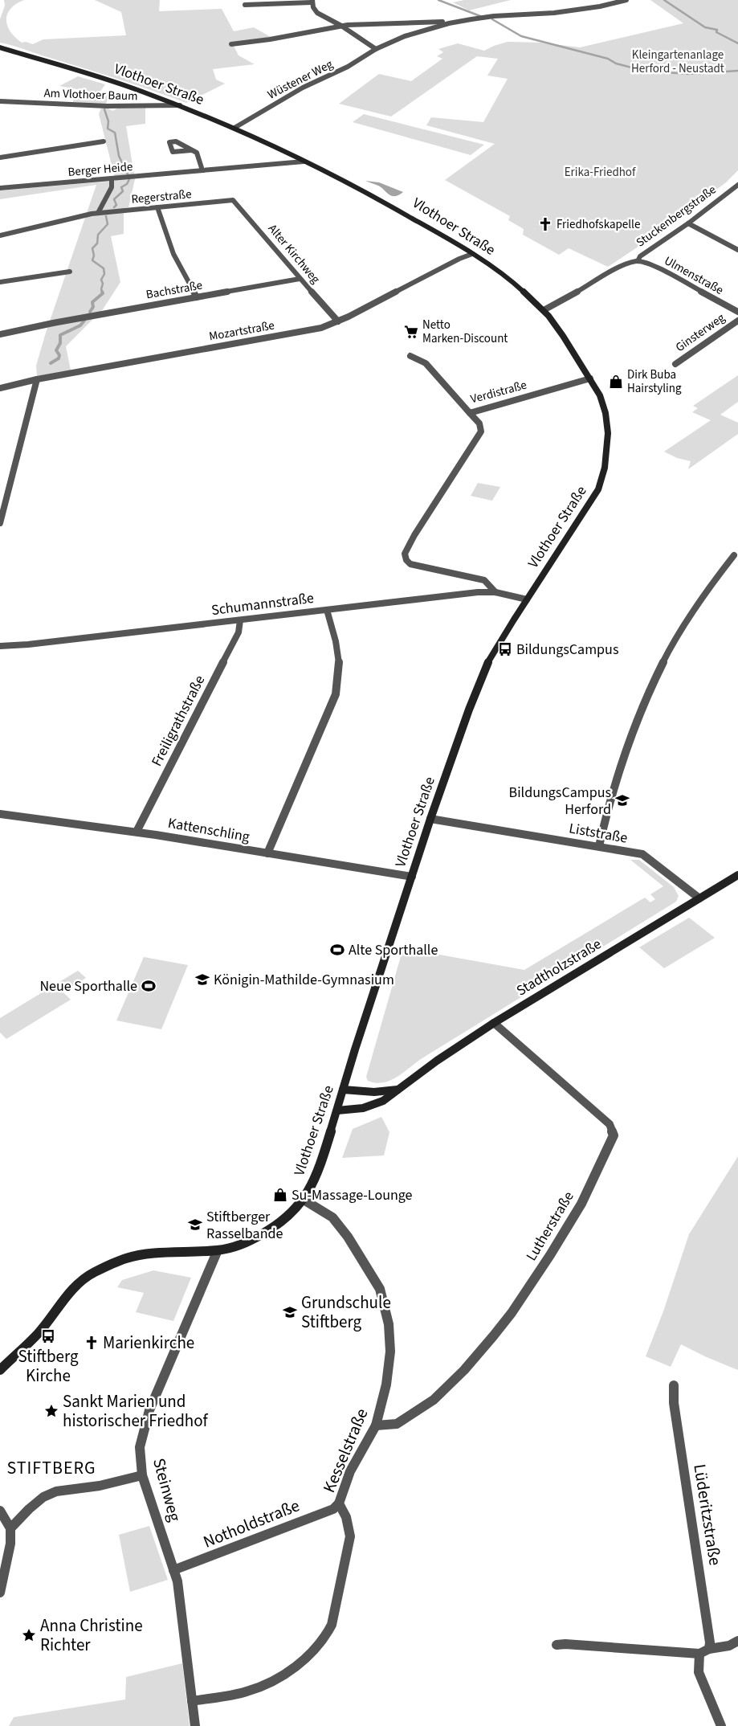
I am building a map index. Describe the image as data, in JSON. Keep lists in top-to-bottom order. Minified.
{"streets":{"street":["Wüstener Weg","Vlothoer Straße","Am Vlothoer Baum","Berger Heide","Regerstraße","Stuckenbergstraße","Alter Kirchweg","Ulmenstraße","Bachstraße","Mozartstraße","Ginsterweg","Verdistraße","Schumannstraße","Freiligrathstraße","Kattenschling","Liststraße","Stadtholzstraße","Lutherstraße","Kesselstraße","Steinweg","Lüderitzstraße","Notholdstraße"]},"crossings":[["Wüstener Weg","Vlothoer Straße"],["Vlothoer Straße","Am Vlothoer Baum"],["Vlothoer Straße","Berger Heide"],["Vlothoer Straße","Stuckenbergstraße"],["Vlothoer Straße","Mozartstraße"],["Vlothoer Straße","Verdistraße"],["Vlothoer Straße","Schumannstraße"],["Vlothoer Straße","Kattenschling"],["Vlothoer Straße","Liststraße"],["Vlothoer Straße","Stadtholzstraße"],["Vlothoer Straße","Kesselstraße"],["Vlothoer Straße","Steinweg"],["Regerstraße","Alter Kirchweg"],["Stuckenbergstraße","Ulmenstraße"],["Alter Kirchweg","Bachstraße"],["Alter Kirchweg","Mozartstraße"],["Schumannstraße","Freiligrathstraße"],["Freiligrathstraße","Kattenschling"],["Liststraße","Stadtholzstraße"],["Stadtholzstraße","Lutherstraße"],["Lutherstraße","Kesselstraße"],["Kesselstraße","Steinweg"],["Kesselstraße","Notholdstraße"],["Steinweg","Notholdstraße"]],"districts":["STIFTBERG"],"parks":["Kleingartenanlage Herford - Neustadt","Erika-Friedhof"],"places":{"church":["Friedhofskapelle","Marienkirche"],"supermarket":["Netto Marken-Discount"],"shop":["Dirk Buba Hairstyling","Su-Massage-Lounge"],"bus stop":["BildungsCampus","Stiftberg Kirche"],"school or university":["BildungsCampus Herford","Königin-Mathilde-Gymnasium","Stiftberger Rasselbande","Grundschule Stiftberg"],"sports":["Alte Sporthalle","Neue Sporthalle"],"place":["Sankt Marien und historischer Friedhof","Anna Christine Richter"]}}
